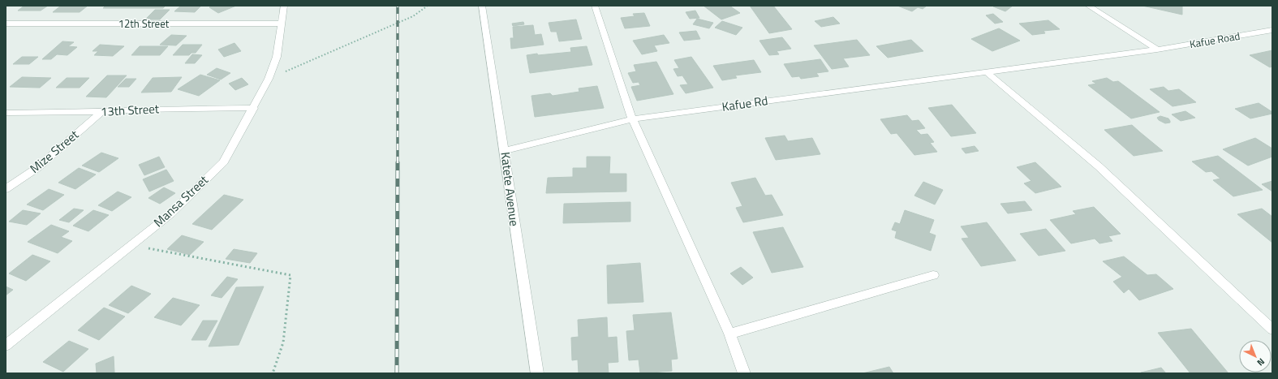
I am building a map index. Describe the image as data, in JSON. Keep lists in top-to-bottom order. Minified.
{"streets":{"street":["12th Street","Kafue Road","Kafue Rd","13th Street","Mize Street","Katete Avenue","Mansa Street"]},"crossings":[["12th Street","Mansa Street"],["Kafue Road","Kafue Rd"],["Kafue Rd","Katete Avenue"],["13th Street","Mize Street"],["13th Street","Mansa Street"]],"north":"bottom right"}
